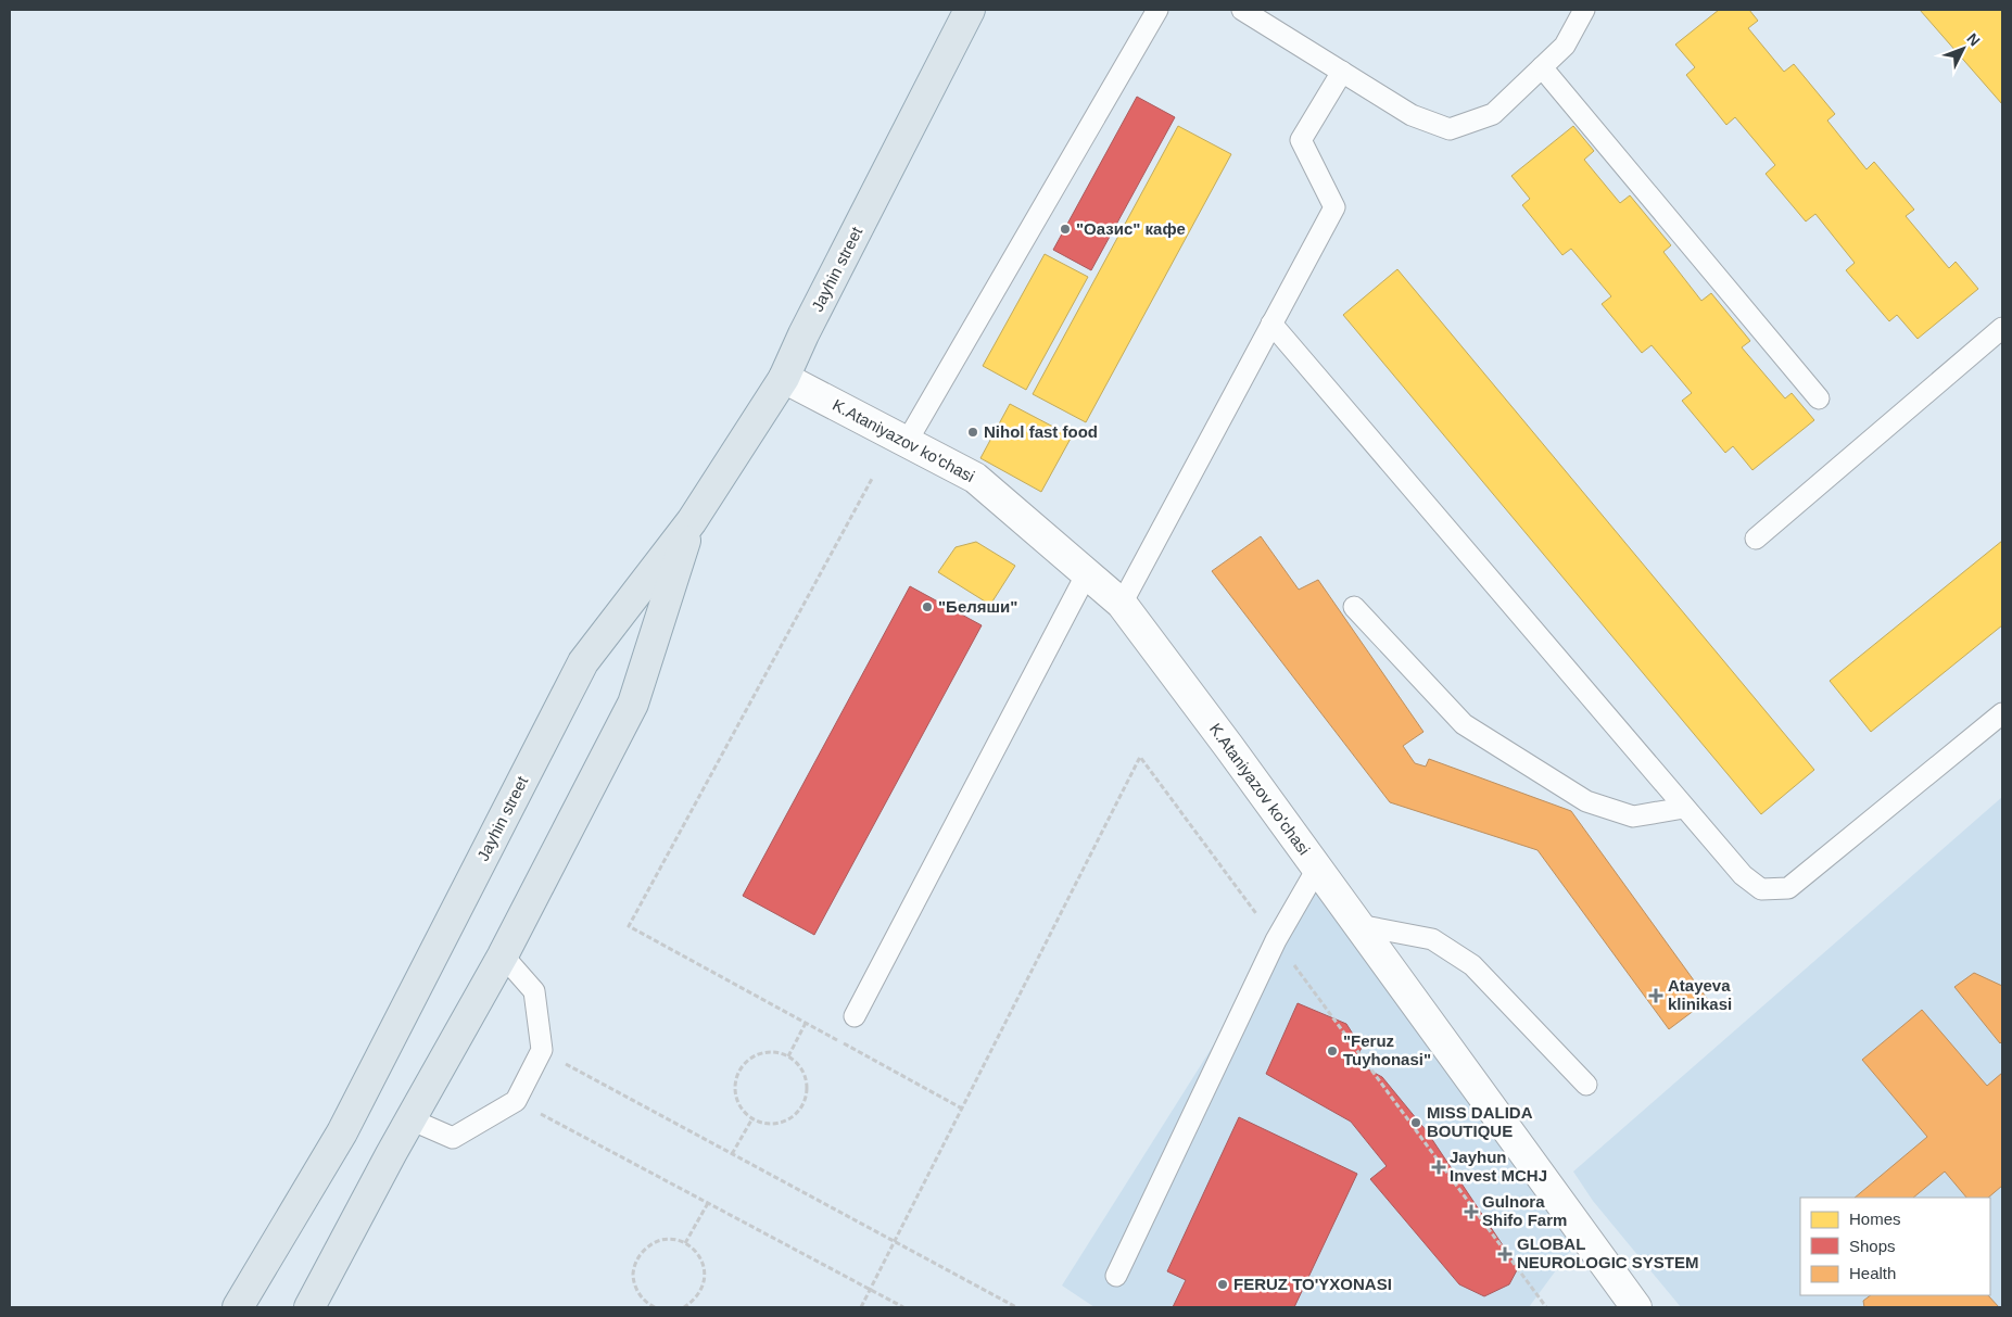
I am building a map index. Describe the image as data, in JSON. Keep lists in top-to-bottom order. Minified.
{"streets":{"main road":["Jayhin street"],"street":["K.Ataniyazov ko'chasi"]},"crossings":[["Jayhin street","K.Ataniyazov ko'chasi"]],"places":{"other":["\"Оазис\" кафе","Nihol fast food","\"Беляши\"","\"Feruz Tuyhonasi\"","MISS DALIDA BOUTIQUE","FERUZ TO'YXONASI"],"health":["Atayeva klinikasi","Jayhun Invest MCHJ","Gulnora Shifo Farm","GLOBAL NEUROLOGIC SYSTEM"]},"legend":["Homes","Shops","Health"],"north":"top right"}
